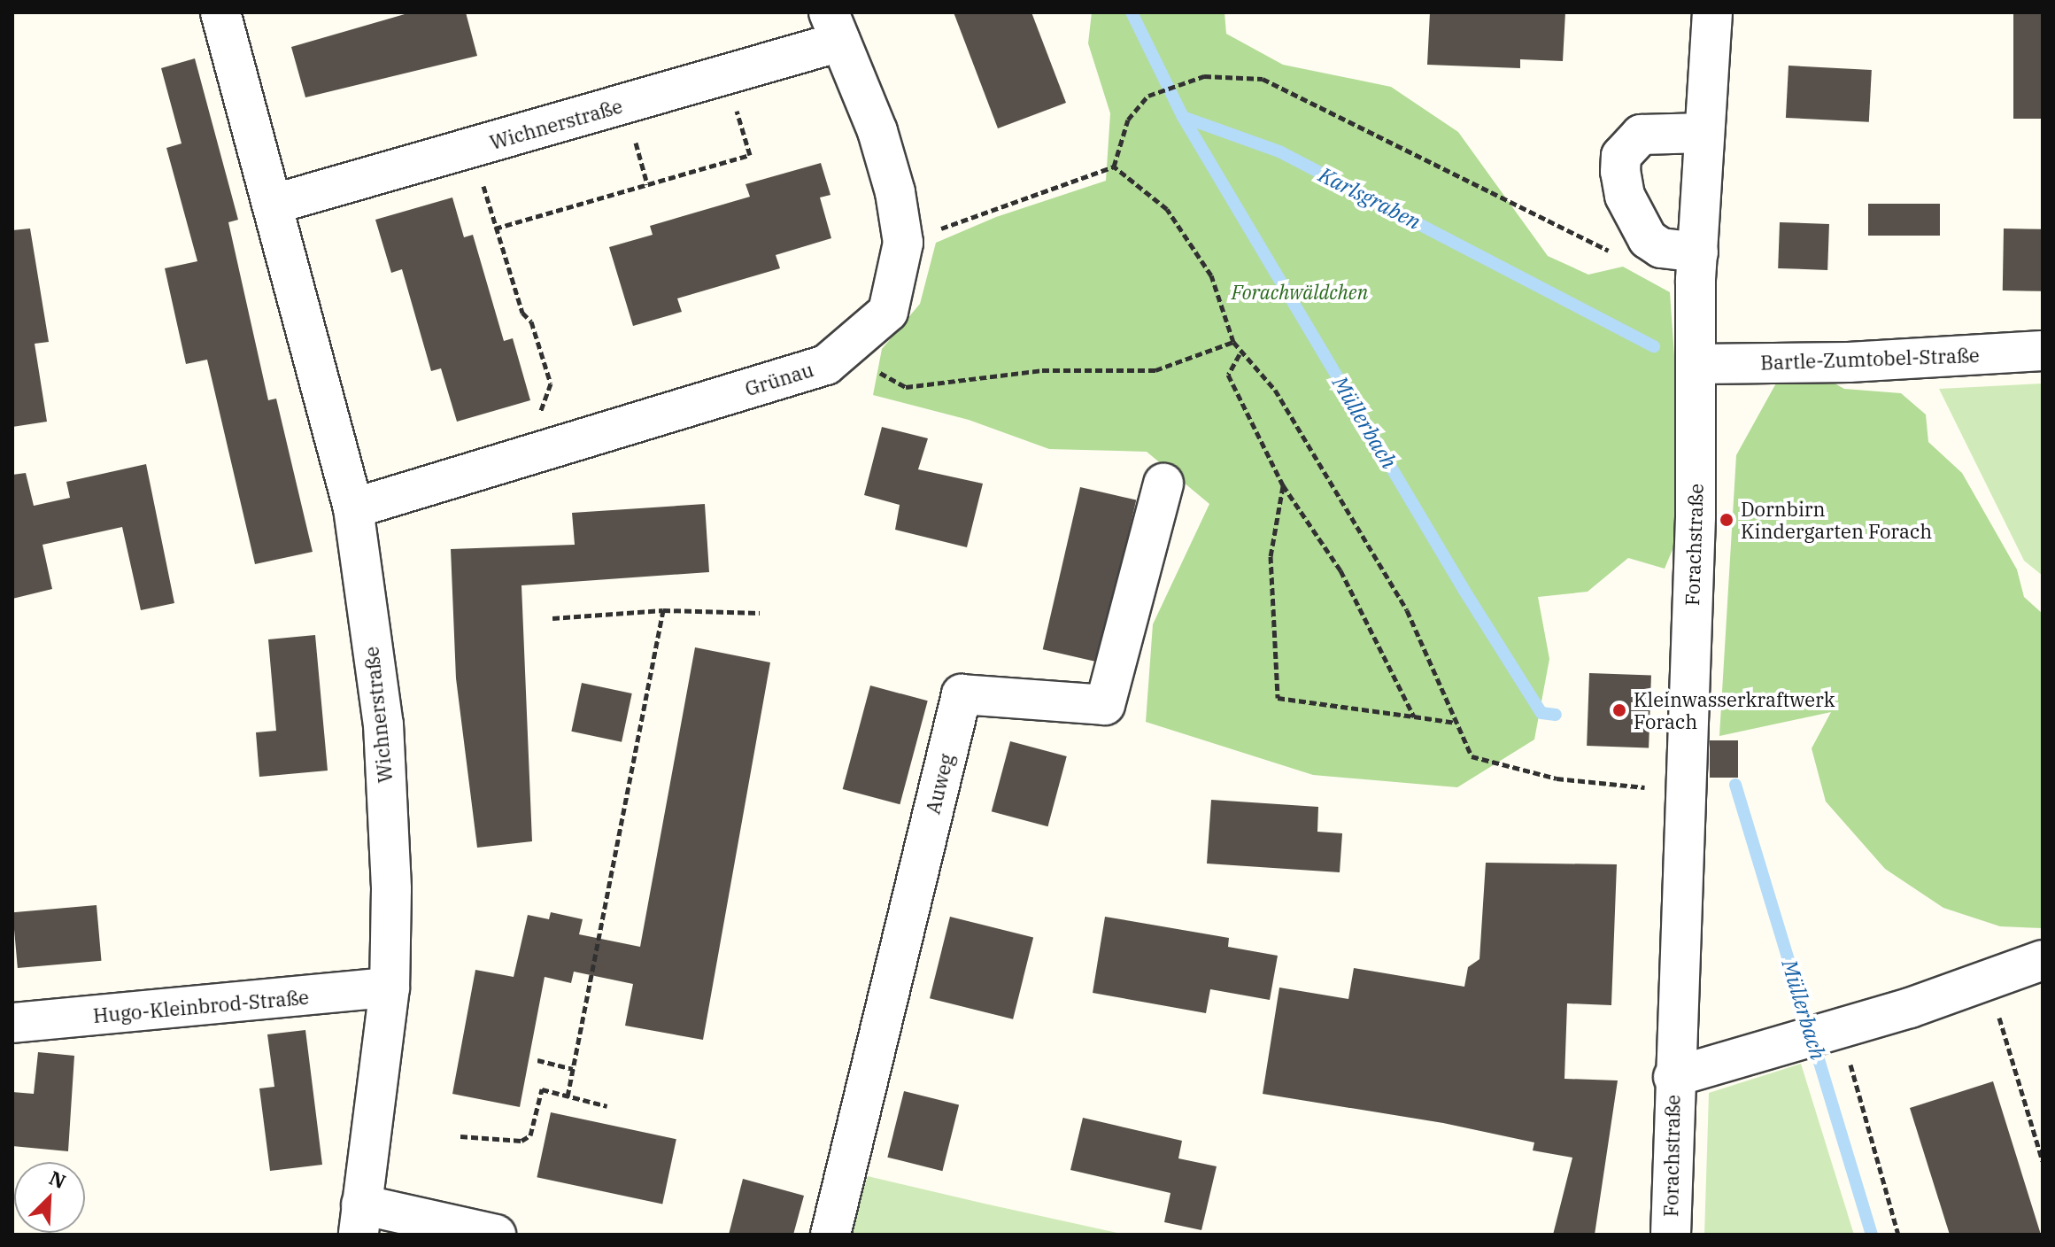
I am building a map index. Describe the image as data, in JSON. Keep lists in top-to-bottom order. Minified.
{"streets":{"street":["Wichnerstraße","Bartle-Zumtobel-Straße","Grünau","Forachstraße","Auweg","Hugo-Kleinbrod-Straße"]},"crossings":[["Wichnerstraße","Grünau"],["Wichnerstraße","Hugo-Kleinbrod-Straße"],["Bartle-Zumtobel-Straße","Forachstraße"]],"water":["Karlsgraben","Müllerbach"],"parks":["Forachwäldchen"],"places":["Dornbirn Kindergarten Forach","Kleinwasserkraftwerk Forach"],"north":"top right"}
